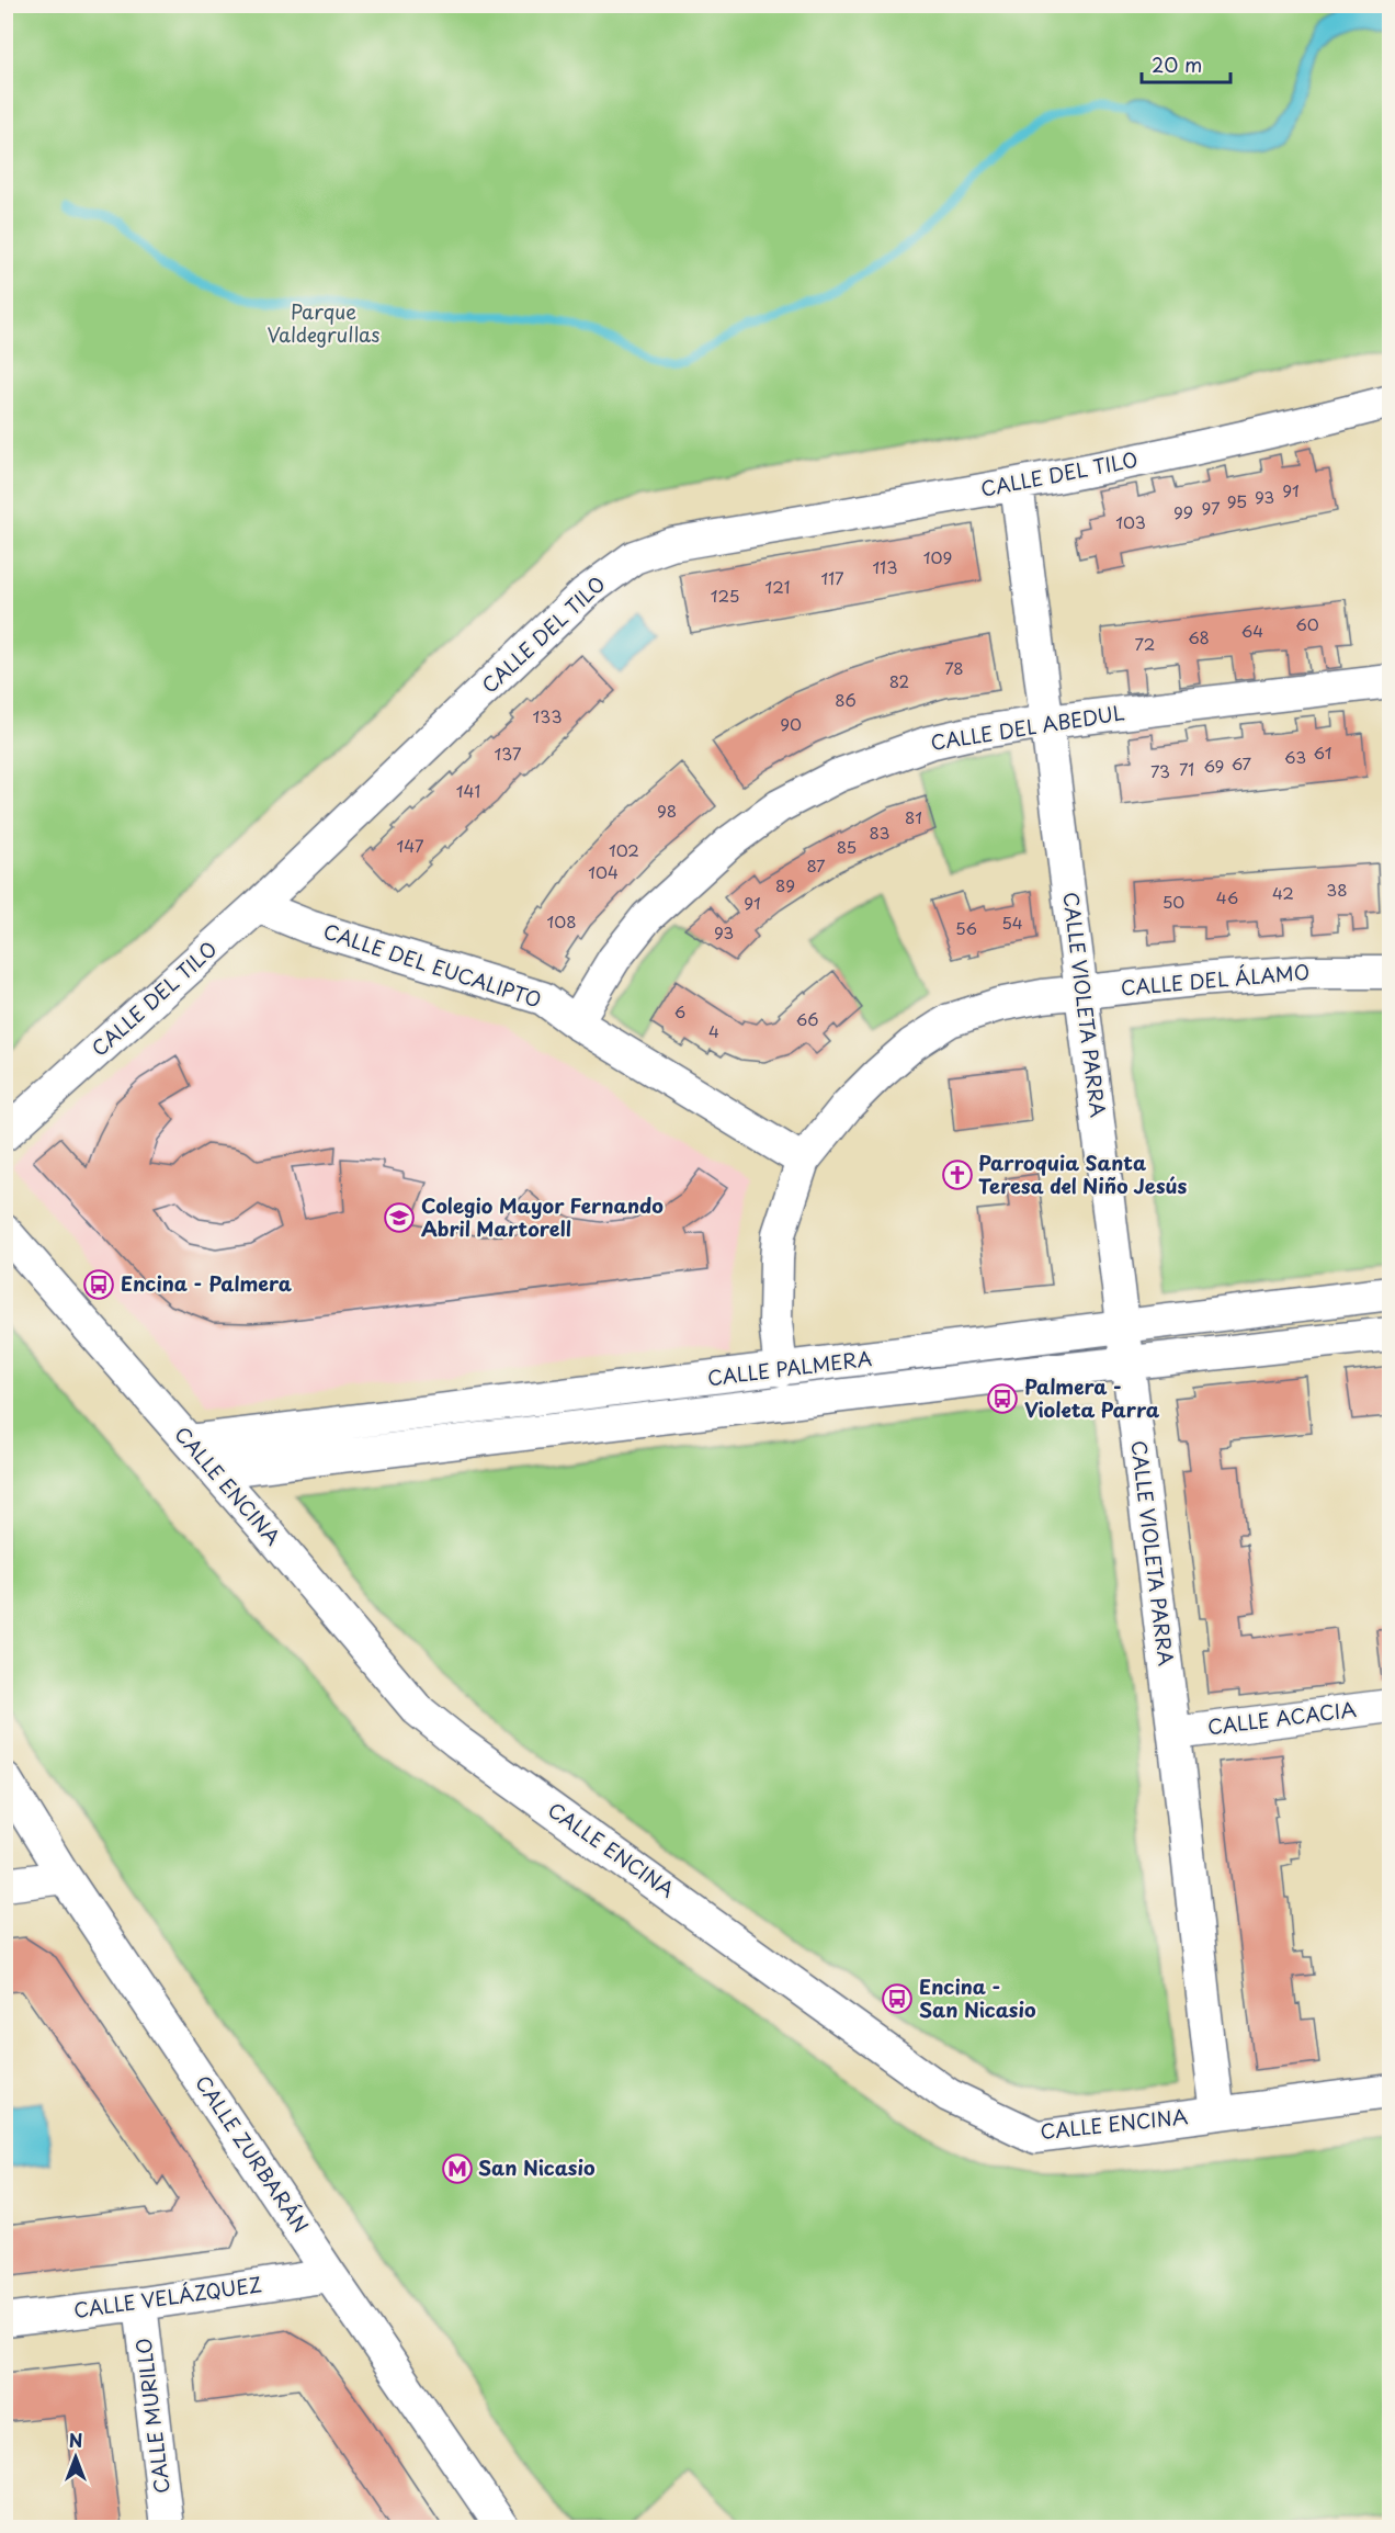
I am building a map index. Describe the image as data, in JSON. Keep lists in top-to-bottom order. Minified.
{"streets":{"street":["CALLE DEL TILO","CALLE DEL ABEDUL","CALLE DEL EUCALIPTO","CALLE DEL ÁLAMO","CALLE VIOLETA PARRA","CALLE PALMERA","CALLE ENCINA","CALLE ACACIA","CALLE ZURBARÁN","CALLE VELÁZQUEZ","CALLE MURILLO"]},"crossings":[["CALLE DEL TILO","CALLE DEL EUCALIPTO"],["CALLE DEL TILO","CALLE VIOLETA PARRA"],["CALLE DEL ABEDUL","CALLE DEL EUCALIPTO"],["CALLE DEL ABEDUL","CALLE VIOLETA PARRA"],["CALLE DEL EUCALIPTO","CALLE DEL ÁLAMO"],["CALLE DEL ÁLAMO","CALLE VIOLETA PARRA"],["CALLE DEL ÁLAMO","CALLE PALMERA"],["CALLE VIOLETA PARRA","CALLE PALMERA"],["CALLE VIOLETA PARRA","CALLE ENCINA"],["CALLE VIOLETA PARRA","CALLE ACACIA"],["CALLE PALMERA","CALLE ENCINA"],["CALLE ZURBARÁN","CALLE VELÁZQUEZ"],["CALLE VELÁZQUEZ","CALLE MURILLO"]],"parks":["Parque Valdegrullas"],"places":{"church":["Parroquia Santa Teresa del Niño Jesús"],"school or university":["Colegio Mayor Fernando Abril Martorell"],"bus stop":["Encina - Palmera","Palmera - Violeta Parra","Encina - San Nicasio"],"metro station":["San Nicasio"]},"house_numbers":["91","93","95","97","99","103","109","113","117","121","125","60","64","68","72","78","82","86","133","90","61","137","63","67","69","71","73","141","98","81","83","147","85","102","87","104","89","38","42","46","50","91","108","54","56","93","6","66","4"],"scale_bar":"20 m","north":"top"}
